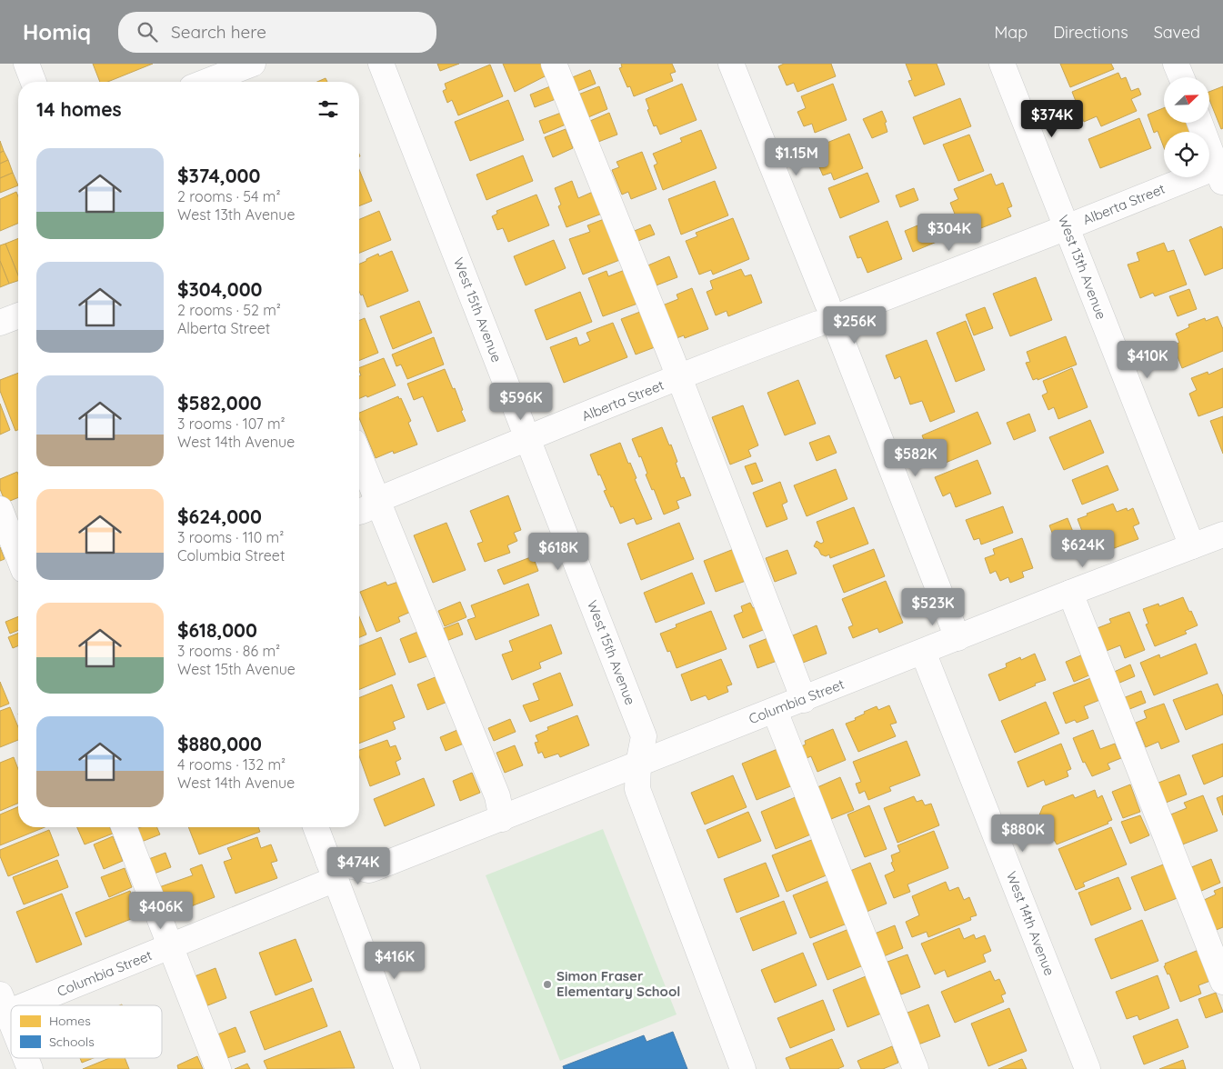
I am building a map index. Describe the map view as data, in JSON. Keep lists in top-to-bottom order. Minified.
{"streets":{"street":["Alberta Street","West 13th Avenue","West 15th Avenue","Columbia Street","West 14th Avenue"]},"crossings":[["Alberta Street","West 13th Avenue"],["Alberta Street","West 15th Avenue"],["West 13th Avenue","Columbia Street"],["West 15th Avenue","Columbia Street"],["Columbia Street","West 14th Avenue"]],"places":["Simon Fraser Elementary School"],"legend":["Homes","Schools"],"north":"top right","page":{"header":"Homiq","search":"Search here","nav":["Map","Directions","Saved"],"heading":"14 homes","price":["$374K","$1.15M","$304K","$256K","$410K","$596K","$582K","$624K","$618K","$523K","$880K","$474K","$406K","$416K"],"list":[{"name":"$374,000","note":"2 rooms · 54 m² · West 13th Avenue"},{"name":"$304,000","note":"2 rooms · 52 m² · Alberta Street"},{"name":"$582,000","note":"3 rooms · 107 m² · West 14th Avenue"},{"name":"$624,000","note":"3 rooms · 110 m² · Columbia Street"},{"name":"$618,000","note":"3 rooms · 86 m² · West 15th Avenue"},{"name":"$880,000","note":"4 rooms · 132 m² · West 14th Avenue"}]}}
